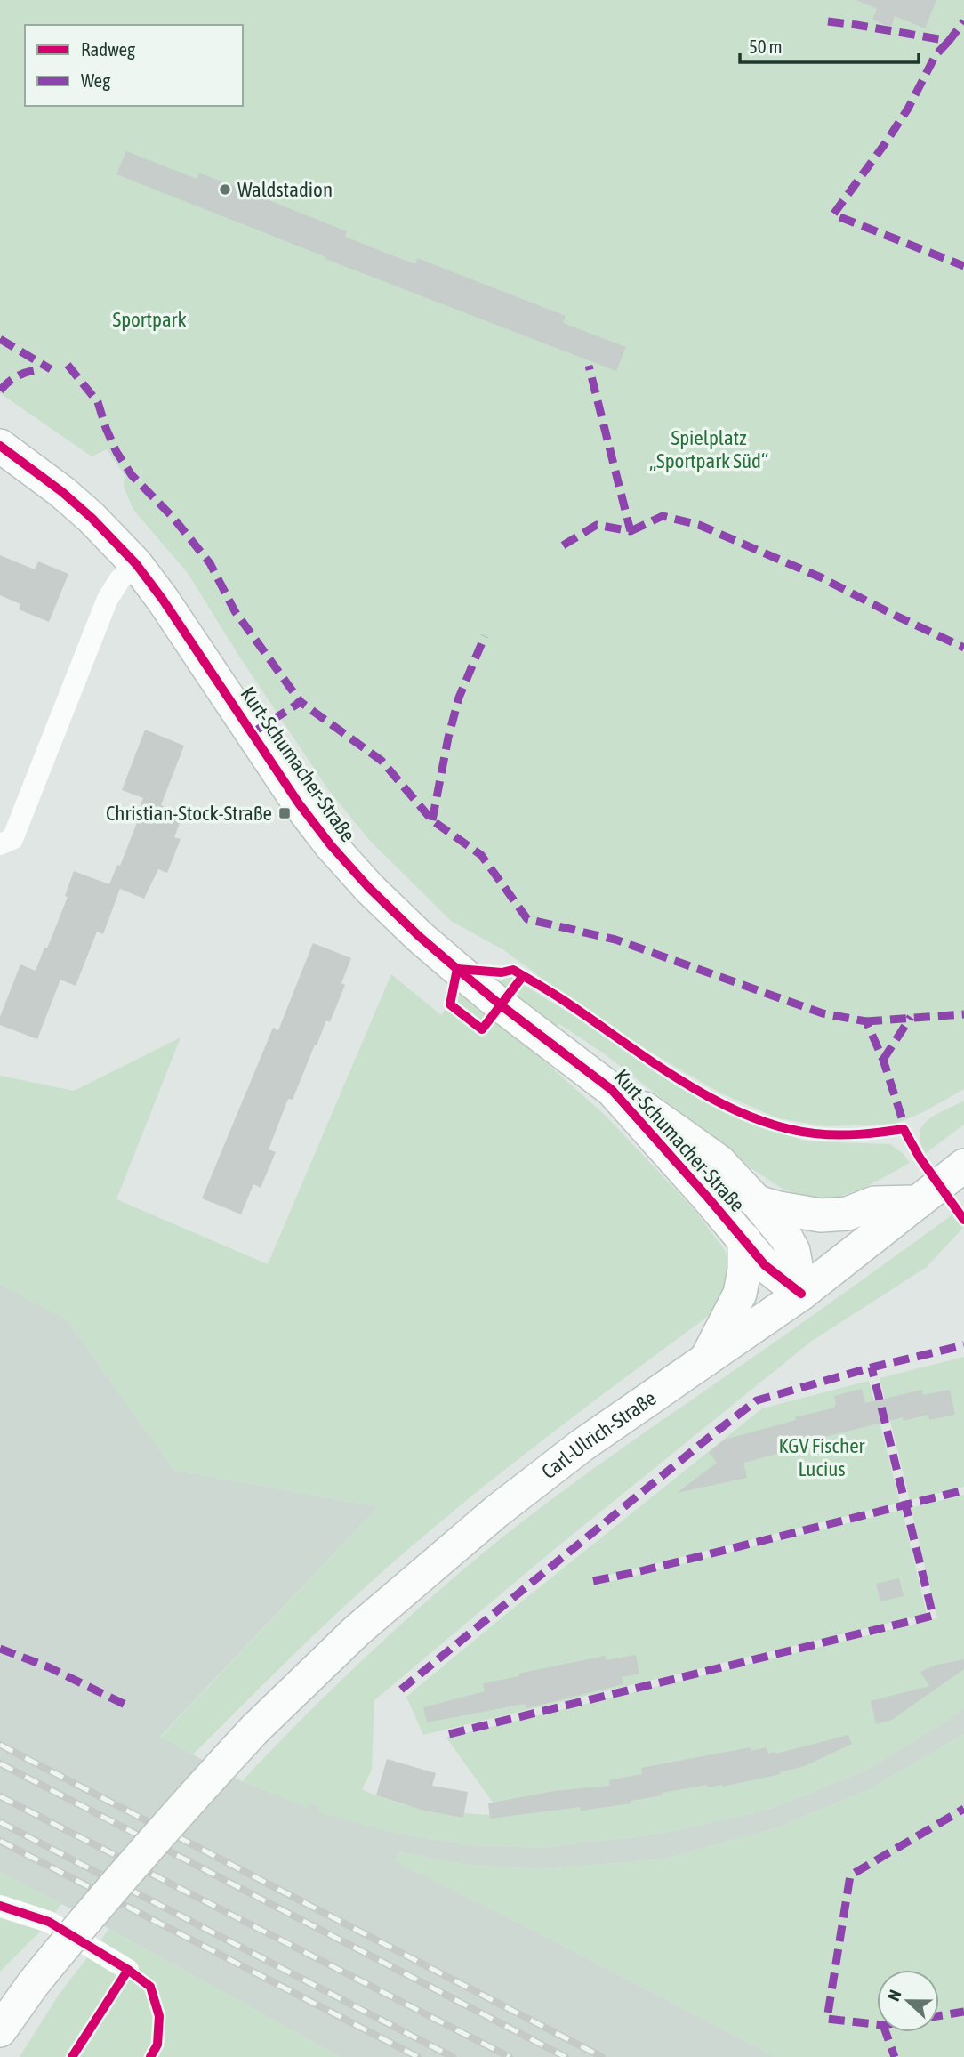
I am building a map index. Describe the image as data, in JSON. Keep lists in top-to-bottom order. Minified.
{"streets":{"street":["Kurt-Schumacher-Straße","Carl-Ulrich-Straße"]},"crossings":[["Kurt-Schumacher-Straße","Carl-Ulrich-Straße"]],"parks":["Sportpark","Spielplatz „Sportpark Süd“","KGV Fischer Lucius"],"places":{"other":["Waldstadion"],"transit":["Christian-Stock-Straße"]},"legend":["Radweg","Weg"],"scale_bar":"50 m","north":"left"}
